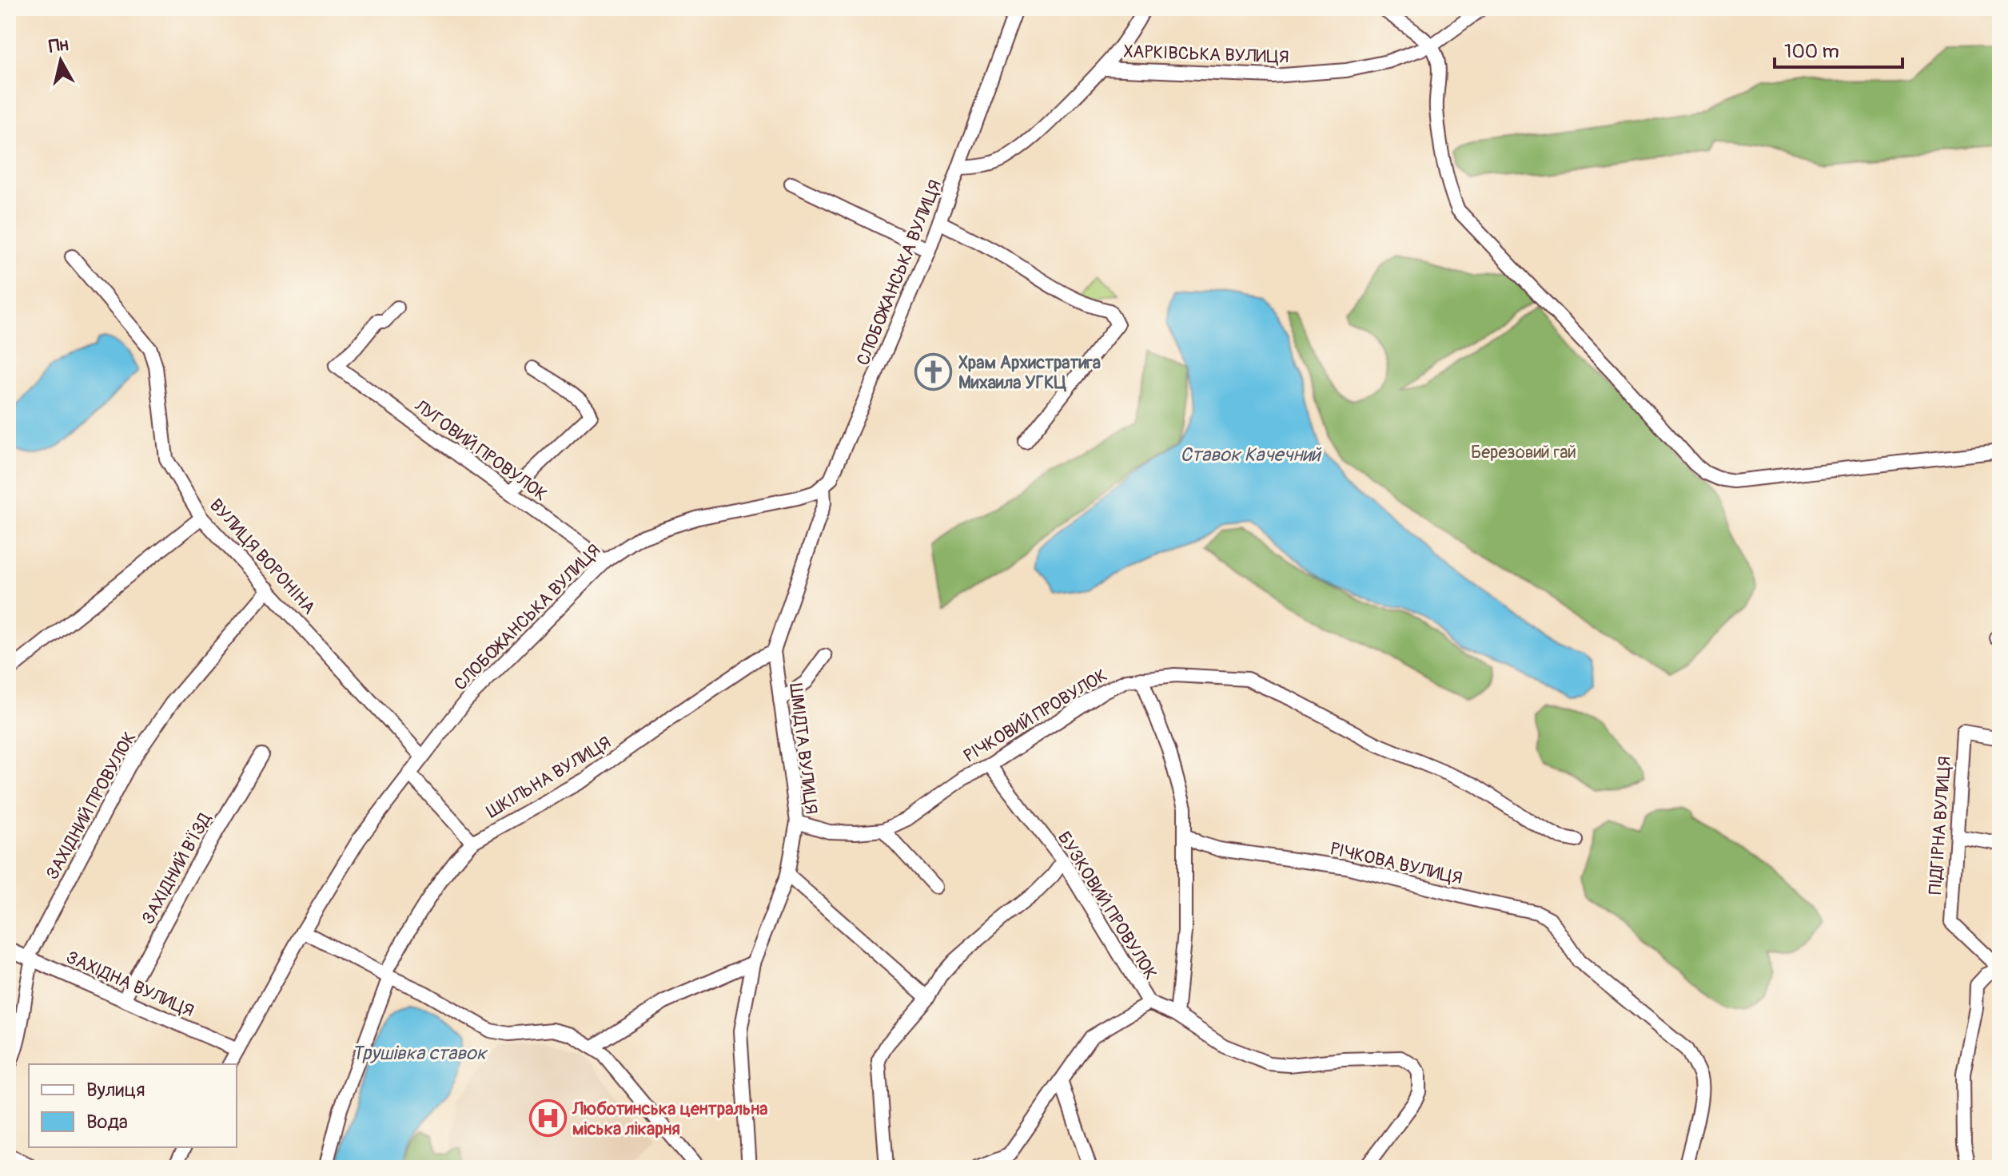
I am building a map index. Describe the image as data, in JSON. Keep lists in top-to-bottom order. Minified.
{"streets":{"street":["ХАРКІВСЬКА ВУЛИЦЯ","СЛОБОЖАНСЬКА ВУЛИЦЯ","ЛУГОВИЙ ПРОВУЛОК","ВУЛИЦЯ ВОРОНІНА","РІЧКОВИЙ ПРОВУЛОК","ШМІДТА ВУЛИЦЯ","ШКІЛЬНА ВУЛИЦЯ","ЗАХІДНИЙ ПРОВУЛОК","ПІДГІРНА ВУЛИЦЯ","РІЧКОВА ВУЛИЦЯ","ЗАХІДНИЙ В'ЇЗД","БУЗКОВИЙ ПРОВУЛОК","ЗАХІДНА ВУЛИЦЯ"]},"crossings":[["СЛОБОЖАНСЬКА ВУЛИЦЯ","ЛУГОВИЙ ПРОВУЛОК"],["СЛОБОЖАНСЬКА ВУЛИЦЯ","ВУЛИЦЯ ВОРОНІНА"],["СЛОБОЖАНСЬКА ВУЛИЦЯ","ШМІДТА ВУЛИЦЯ"],["СЛОБОЖАНСЬКА ВУЛИЦЯ","ЗАХІДНА ВУЛИЦЯ"],["ВУЛИЦЯ ВОРОНІНА","ЗАХІДНИЙ ПРОВУЛОК"],["РІЧКОВИЙ ПРОВУЛОК","ШМІДТА ВУЛИЦЯ"],["РІЧКОВИЙ ПРОВУЛОК","БУЗКОВИЙ ПРОВУЛОК"],["ШМІДТА ВУЛИЦЯ","ШКІЛЬНА ВУЛИЦЯ"],["ЗАХІДНИЙ ПРОВУЛОК","ЗАХІДНА ВУЛИЦЯ"],["ЗАХІДНИЙ В'ЇЗД","ЗАХІДНА ВУЛИЦЯ"]],"water":["Ставок Качечний","Трушівка ставок"],"parks":["Березовий гай"],"places":{"church":["Храм Архистратига Михаила УГКЦ"],"hospital":["Люботинська центральна міська лікарня"]},"legend":["Вулиця","Вода"],"scale_bar":"100 m","north":"top"}
